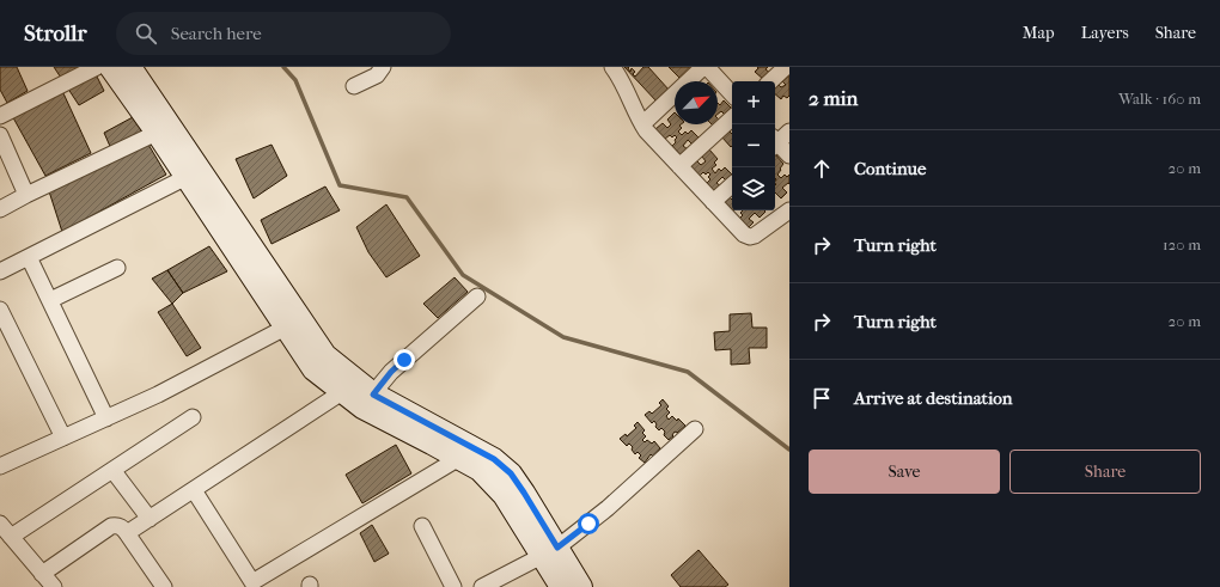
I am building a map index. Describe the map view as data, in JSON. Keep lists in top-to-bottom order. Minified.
{"north":"top right","page":{"header":"Strollr","search":"Search here","nav":["Map","Layers","Share"],"heading":["2 min","Walk · 160 m"],"map_buttons":["+","−"],"list":[["Continue","20 m"],["Turn right","120 m"],["Turn right","20 m"],"Arrive at destination"],"buttons":["Save","Share"]}}
